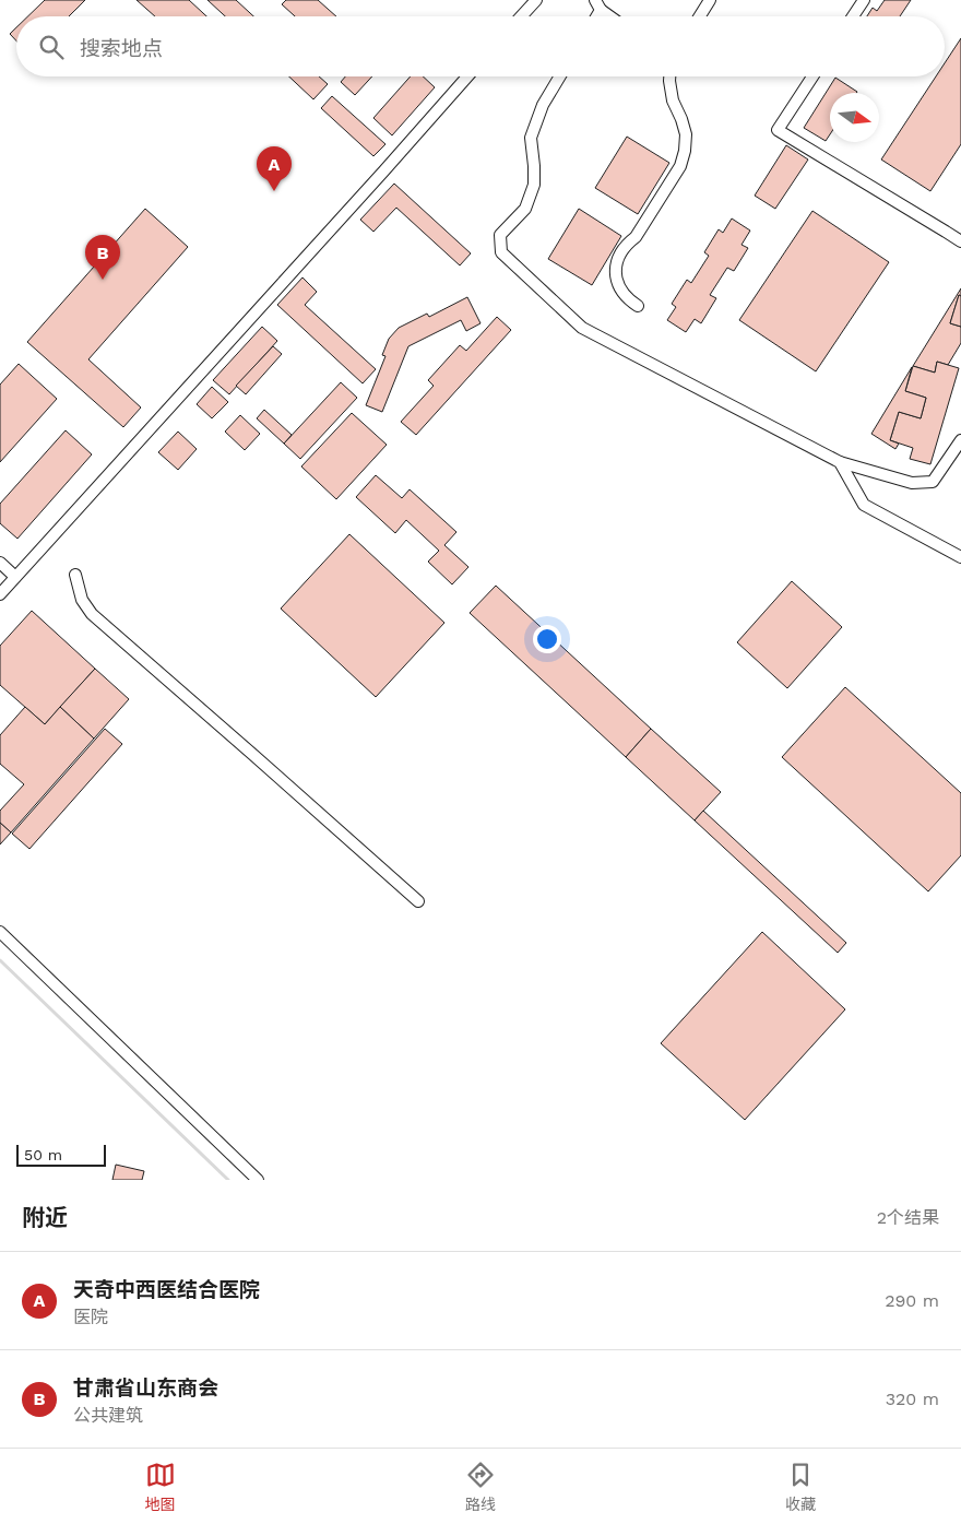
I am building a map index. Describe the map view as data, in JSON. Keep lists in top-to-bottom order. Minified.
{"scale_bar":"50 m","north":"right","page":{"search":"搜索地点","pins":["A","B"],"scale":"50 m","heading":["附近","2个结果"],"list":[{"mark":"A","name":"天奇中西医结合医院","note":"医院","value":"290 m"},{"mark":"B","name":"甘肃省山东商会","note":"公共建筑","value":"320 m"}],"nav":["地图","路线","收藏"]}}
